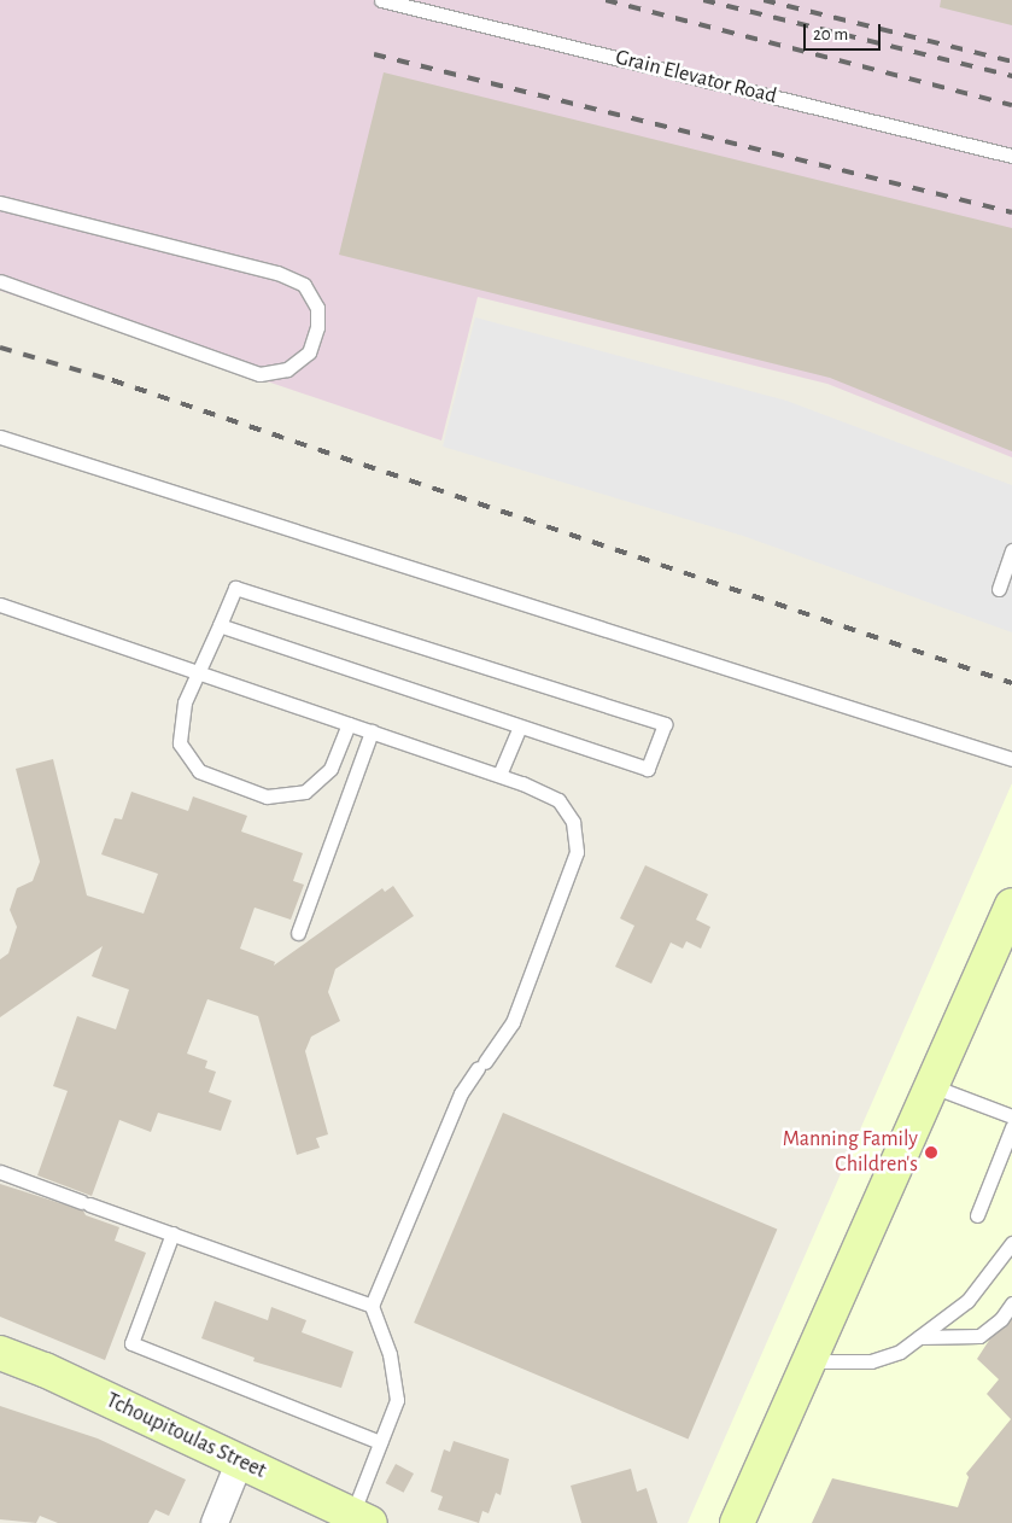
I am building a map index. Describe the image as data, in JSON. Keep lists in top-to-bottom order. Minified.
{"streets":{"street":["Tchoupitoulas Street"],"lane":["Grain Elevator Road"]},"places":["Manning Family Children's"],"scale_bar":"20 m"}
